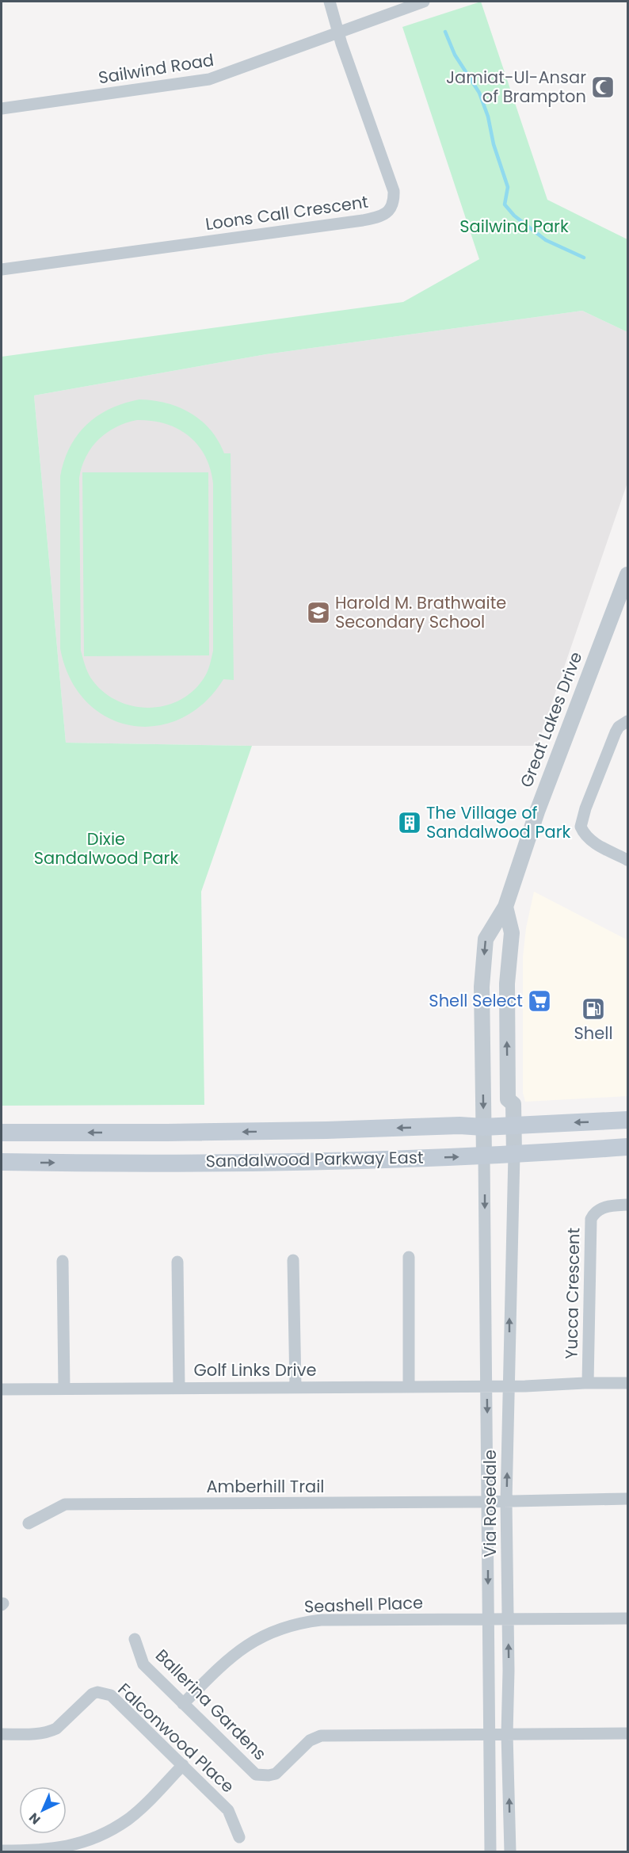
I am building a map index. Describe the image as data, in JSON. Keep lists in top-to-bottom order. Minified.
{"streets":{"main road":["Sandalwood Parkway East"],"street":["Sailwind Road","Loons Call Crescent","Great Lakes Drive","Yucca Crescent","Golf Links Drive","Amberhill Trail","Via Rosedale","Seashell Place","Ballerina Gardens","Falconwood Place"]},"crossings":[["Sailwind Road","Loons Call Crescent"],["Great Lakes Drive","Sandalwood Parkway East"],["Great Lakes Drive","Via Rosedale"],["Sandalwood Parkway East","Via Rosedale"],["Yucca Crescent","Golf Links Drive"],["Golf Links Drive","Via Rosedale"],["Amberhill Trail","Via Rosedale"],["Via Rosedale","Seashell Place"],["Via Rosedale","Ballerina Gardens"],["Seashell Place","Ballerina Gardens"]],"parks":["Sailwind Park","Dixie Sandalwood Park"],"places":{"mosque":["Jamiat-Ul-Ansar of Brampton"],"school or university":["Harold M. Brathwaite Secondary School"],"building":["The Village of Sandalwood Park"],"supermarket":["Shell Select"],"fuel station":["Shell"]},"north":"bottom left"}
